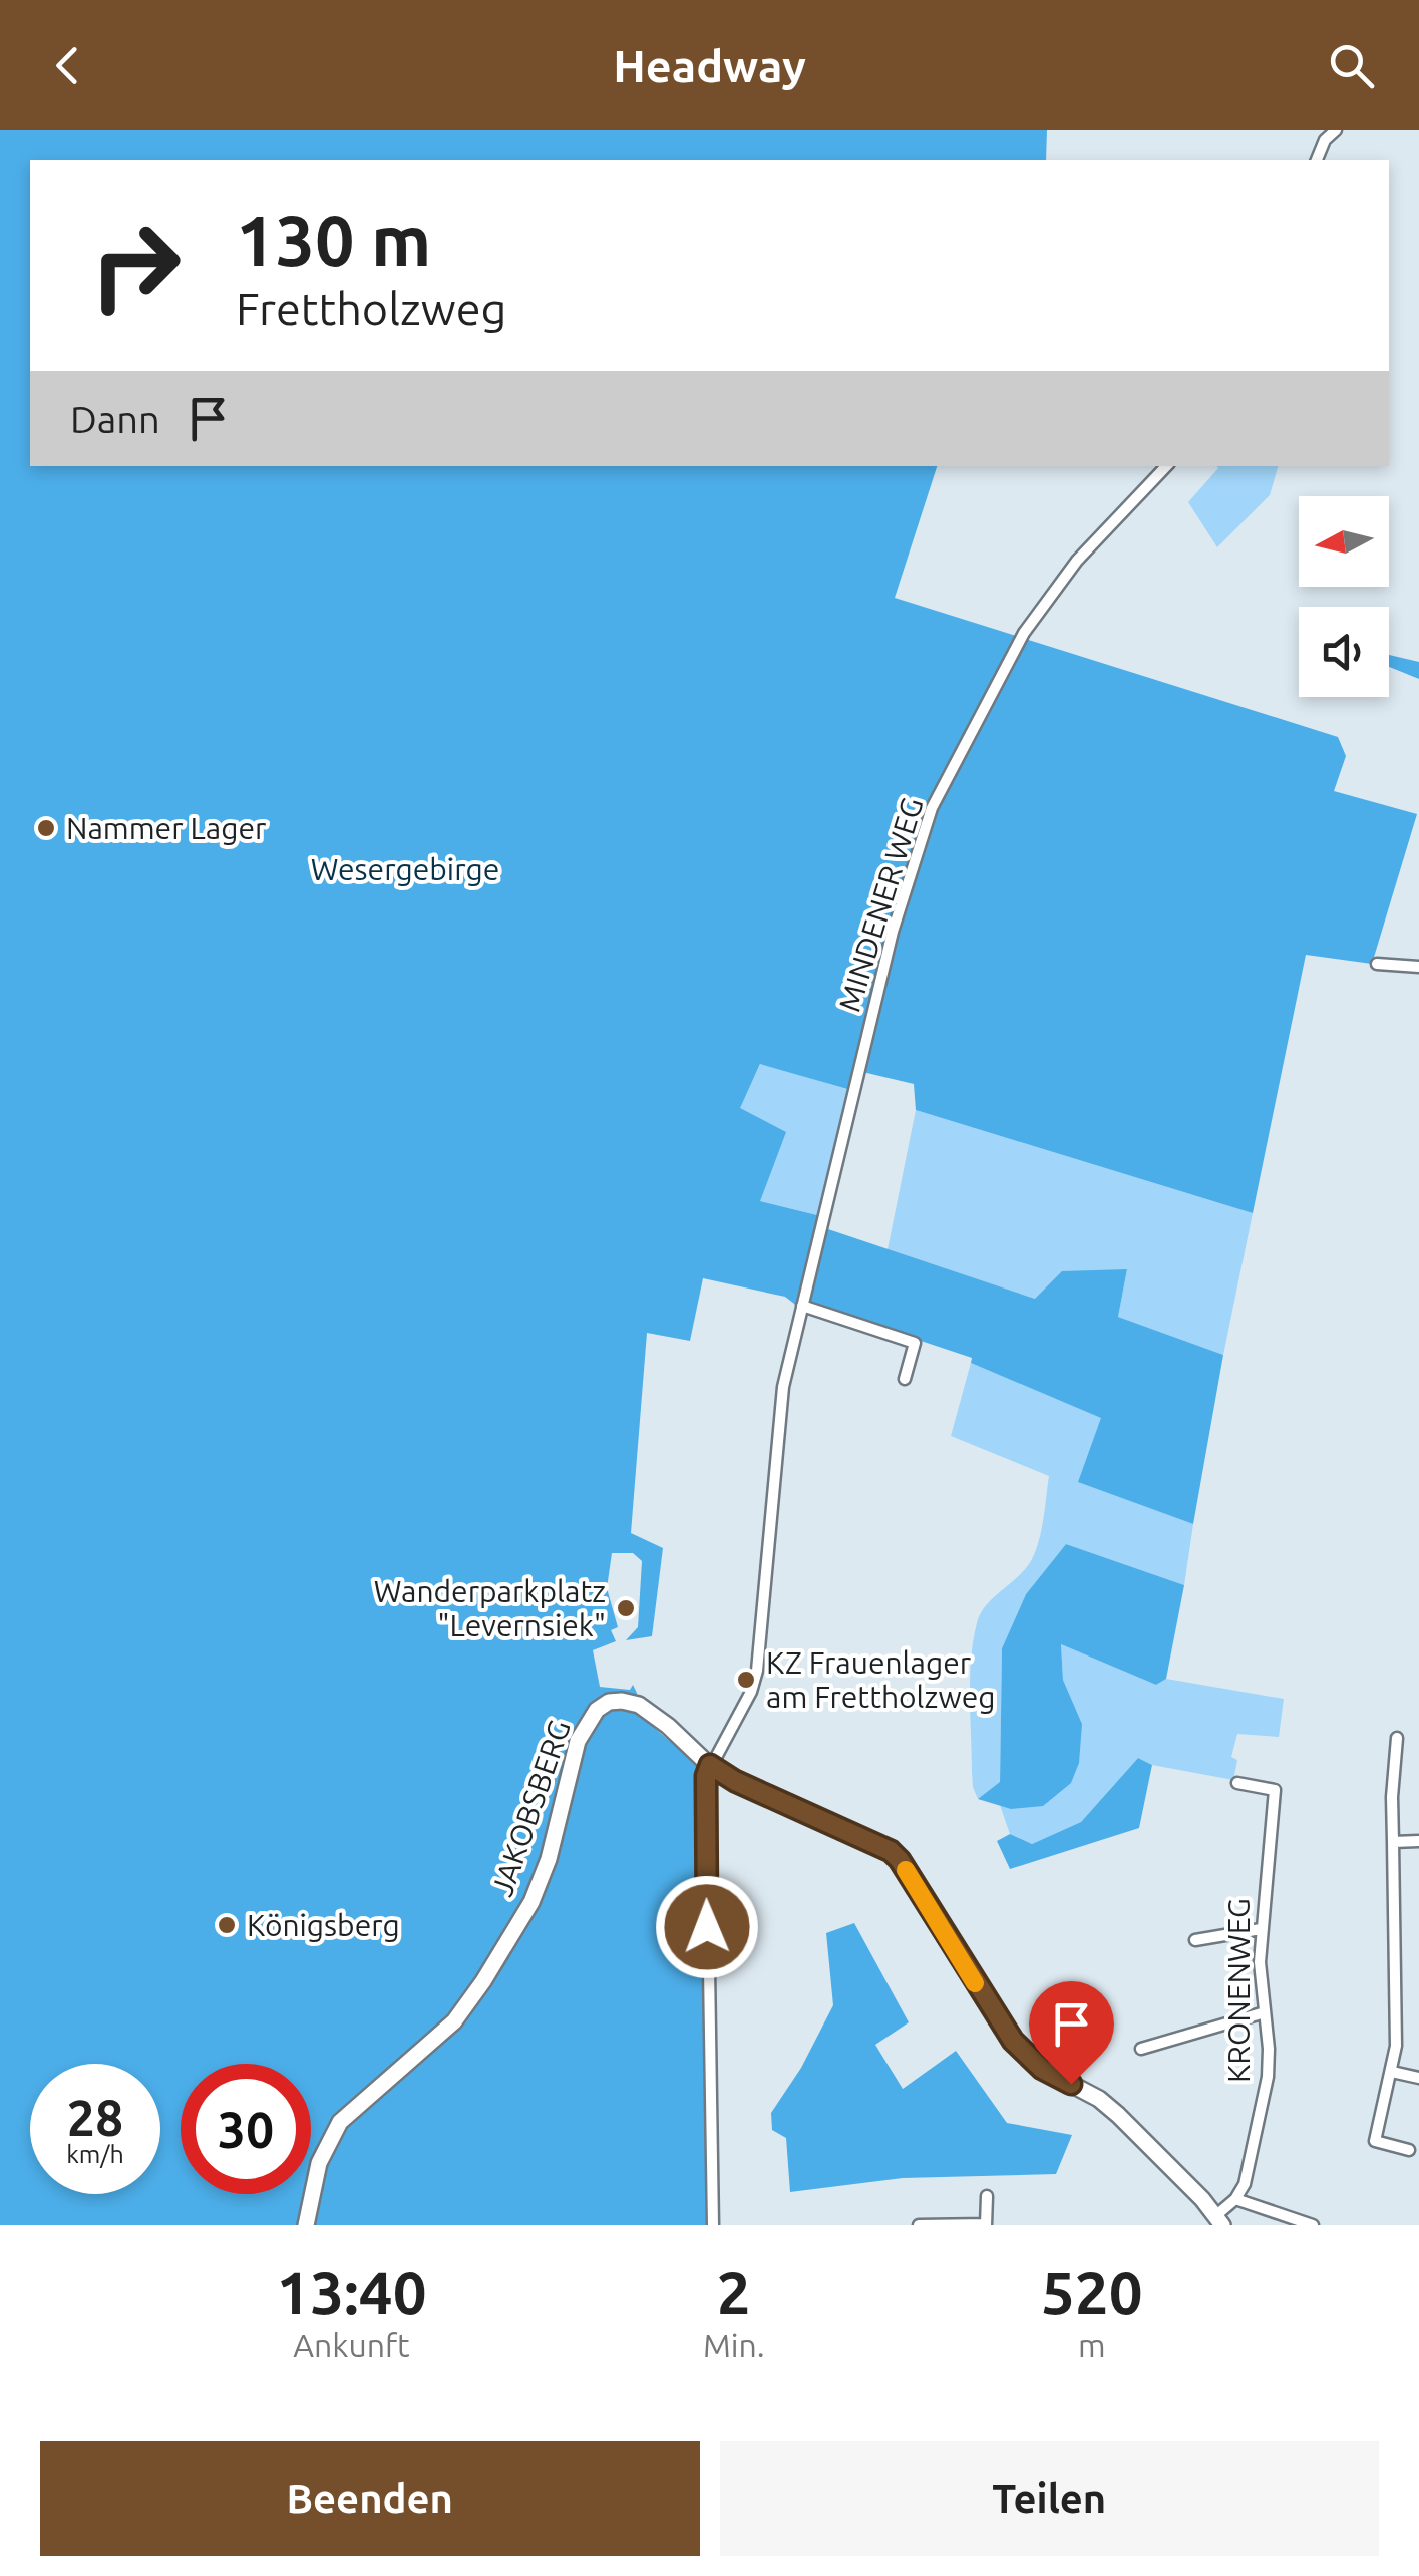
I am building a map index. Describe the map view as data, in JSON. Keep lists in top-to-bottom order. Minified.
{"streets":{"street":["MINDENER WEG","JAKOBSBERG","KRONENWEG"]},"crossings":[["MINDENER WEG","JAKOBSBERG"]],"parks":["Wesergebirge"],"places":["Nammer Lager","Wanderparkplatz \"Levernsiek\"","KZ Frauenlager am Frettholzweg","Königsberg"],"north":"left","page":{"header":"Headway","turn":["130 m","Frettholzweg"],"then":"Dann","speed":"28 km/h","limit":"30","eta":["13:40","Ankunft","2","Min.","520","m"],"buttons":["Beenden","Teilen"]}}
